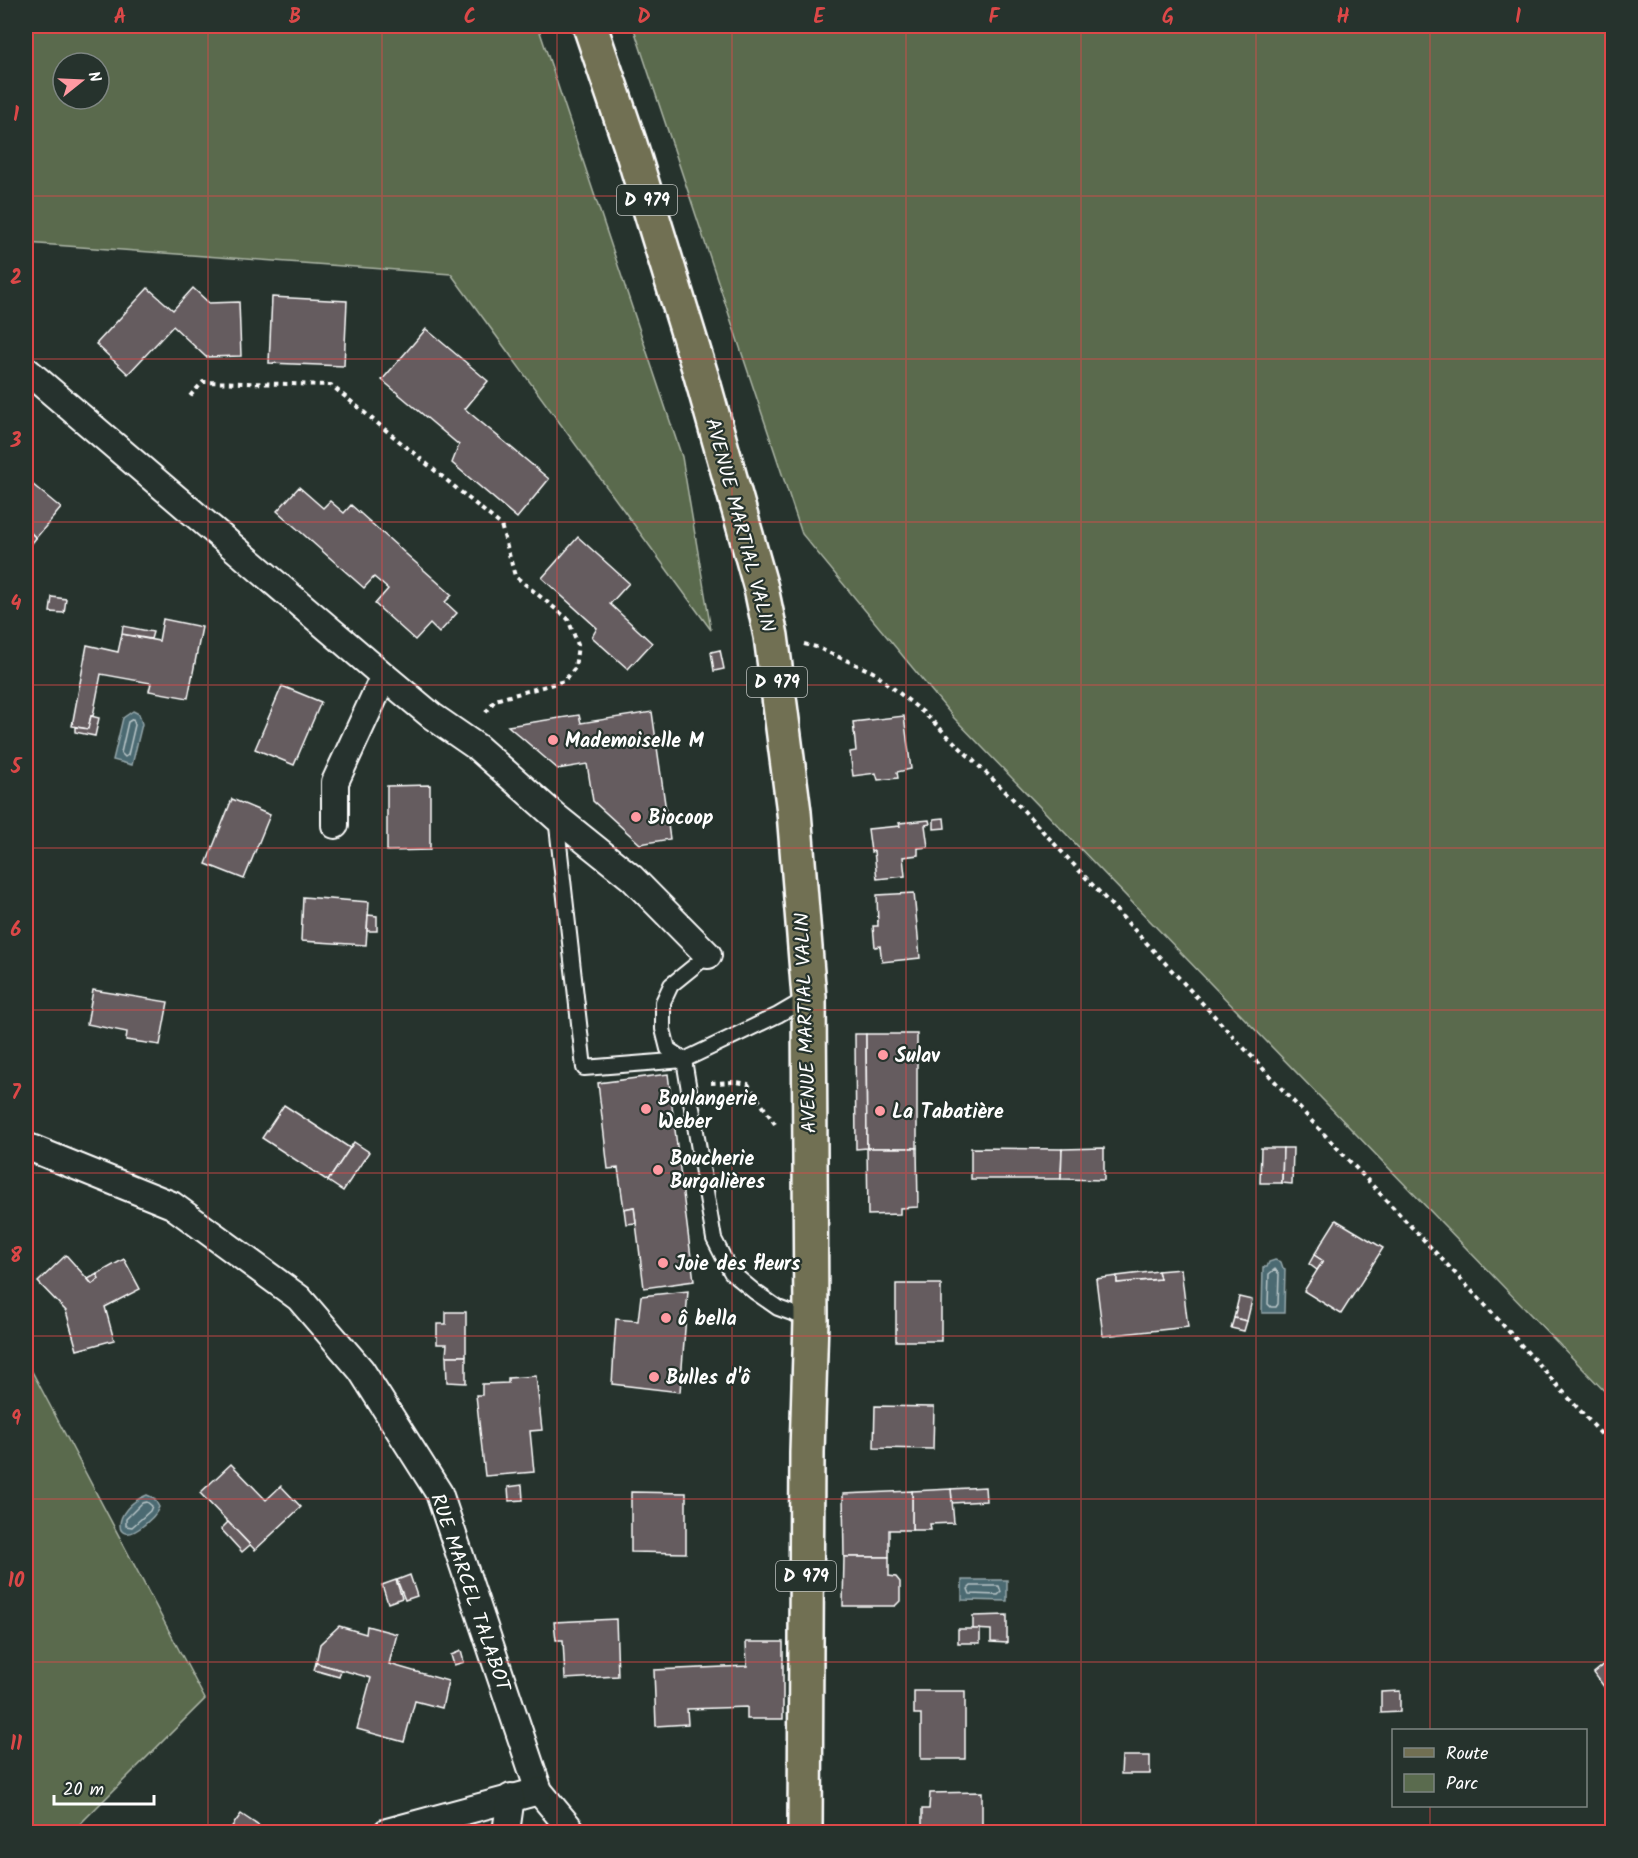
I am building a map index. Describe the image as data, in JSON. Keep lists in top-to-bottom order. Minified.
{"streets":{"main road":["D 979","AVENUE MARTIAL VALIN"],"street":["RUE MARCEL TALABOT"]},"crossings":[["D 979","AVENUE MARTIAL VALIN"]],"places":["Mademoiselle M","Biocoop","Sulav","Boulangerie Weber","La Tabatière","Boucherie Burgalières","Joie des fleurs","ô bella","Bulles d'ô"],"legend":["Route","Parc"],"scale_bar":"20 m","north":"right","grid":{"columns":["A","B","C","D","E","F","G","H","I"],"rows":["1","2","3","4","5","6","7","8","9","10","11"]}}
